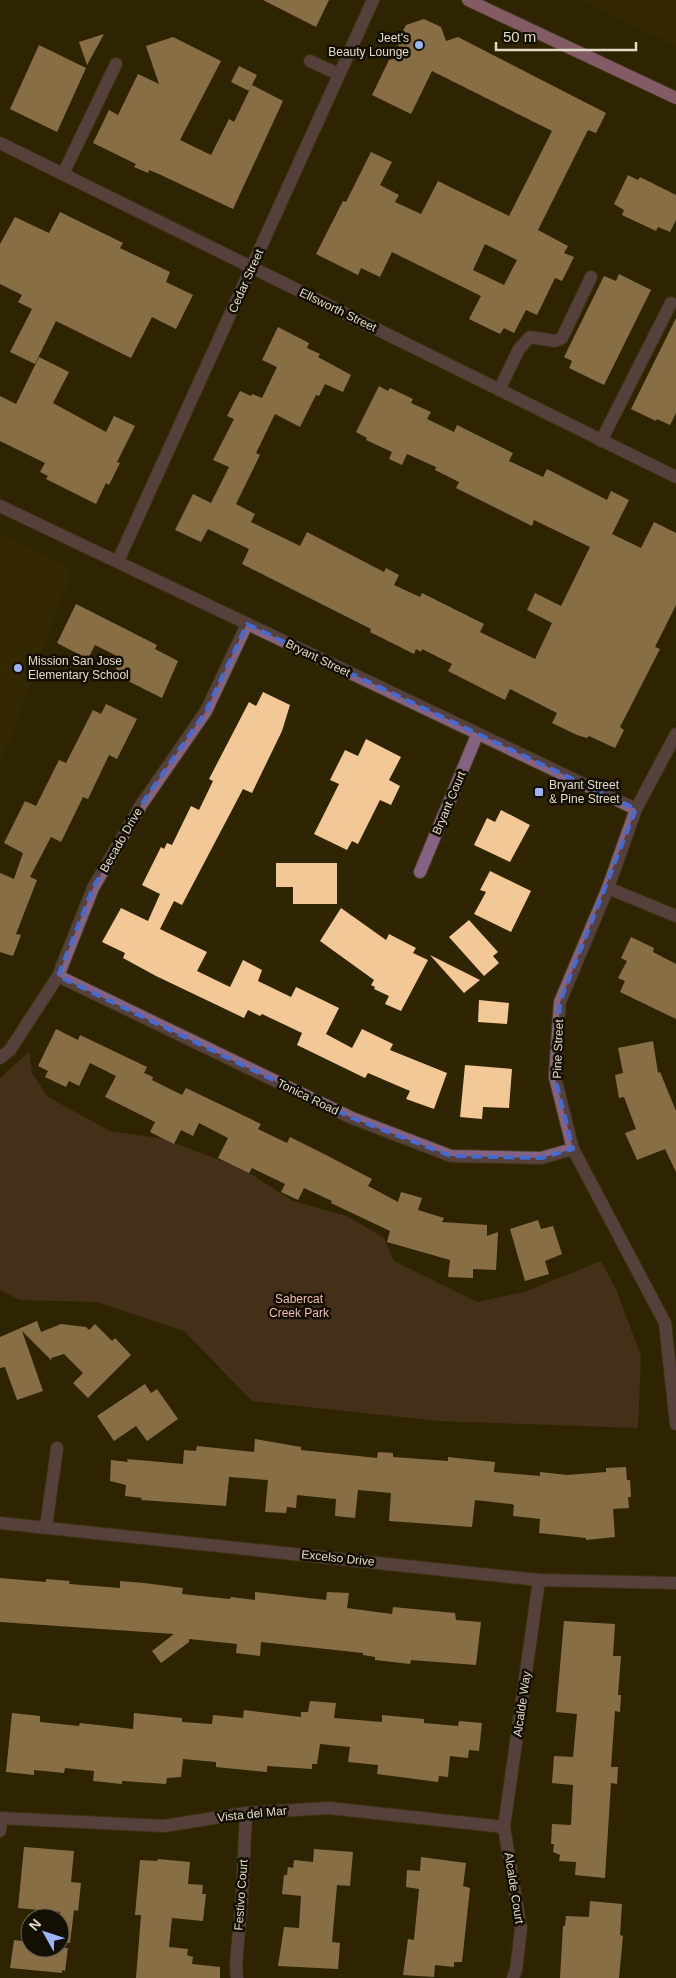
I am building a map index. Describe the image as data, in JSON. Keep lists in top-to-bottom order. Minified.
{"streets":{"street":["Cedar Street","Ellsworth Street","Bryant Street","Bryant Court","Becado Drive","Pine Street","Tonica Road","Excelso Drive","Alcalde Way","Vista del Mar","Alcalde Court","Festivo Court"]},"crossings":[["Cedar Street","Ellsworth Street"],["Cedar Street","Bryant Street"],["Bryant Street","Bryant Court"],["Bryant Street","Becado Drive"],["Bryant Street","Pine Street"],["Becado Drive","Tonica Road"],["Pine Street","Tonica Road"],["Excelso Drive","Alcalde Way"],["Alcalde Way","Vista del Mar"],["Alcalde Way","Alcalde Court"],["Vista del Mar","Alcalde Court"],["Vista del Mar","Festivo Court"]],"parks":["Sabercat Creek Park"],"places":{"other":["Jeet's Beauty Lounge","Mission San Jose Elementary School"],"transit":["Bryant Street & Pine Street"]},"scale_bar":"50 m","north":"top left"}
